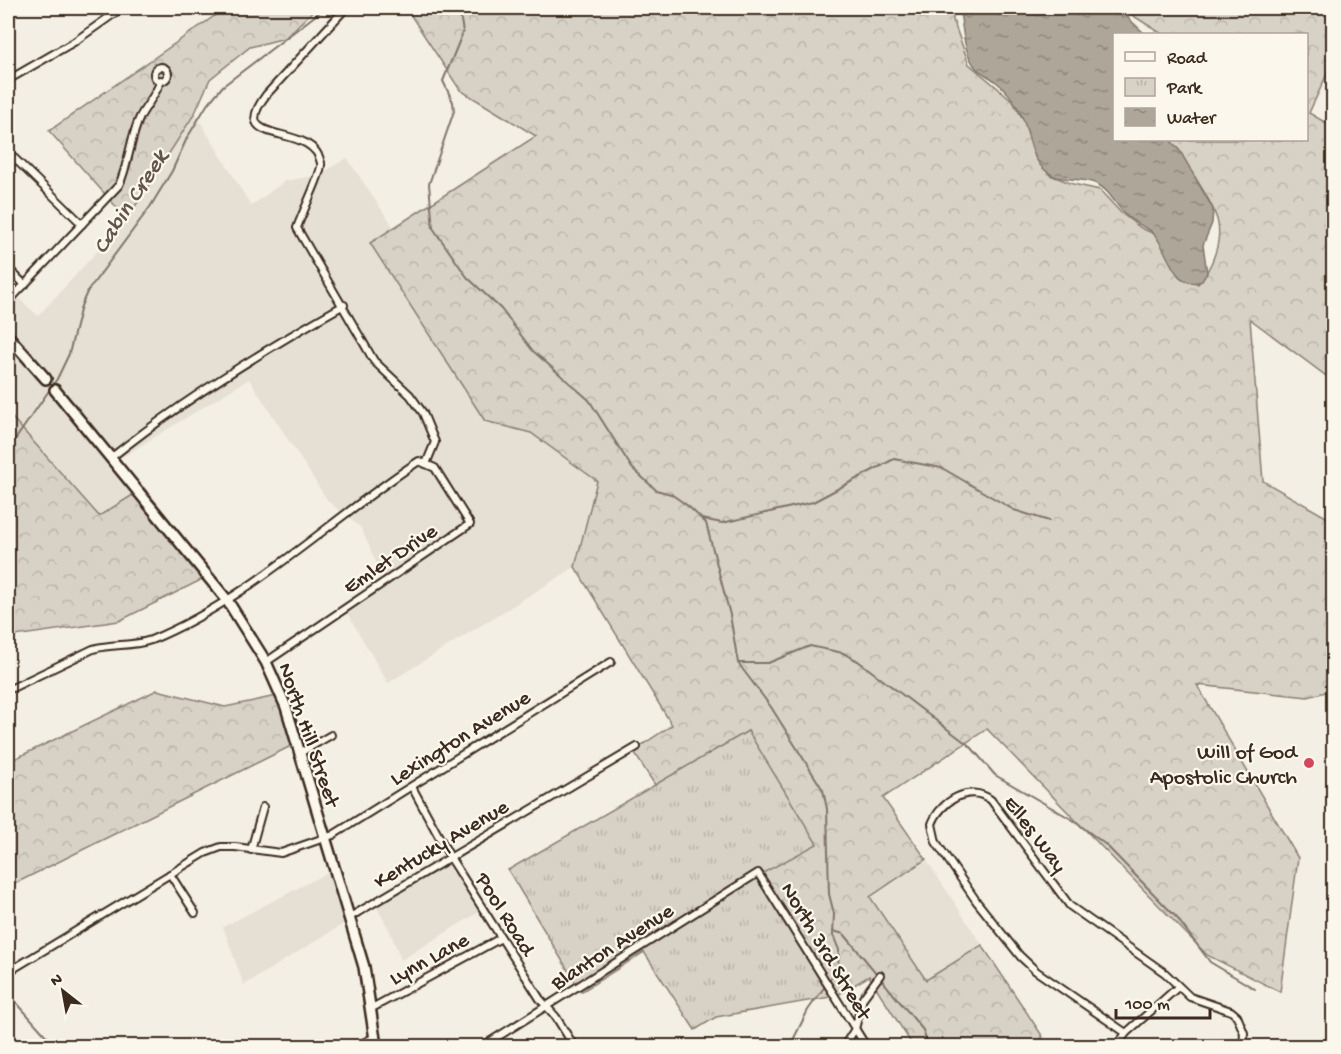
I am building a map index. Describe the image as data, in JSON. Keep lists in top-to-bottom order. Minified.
{"streets":{"street":["Emlet Drive","North Hill Street","Lexington Avenue","Elles Way","Kentucky Avenue","Pool Road","Blanton Avenue","North 3rd Street","Lynn Lane"]},"crossings":[["Emlet Drive","North Hill Street"],["North Hill Street","Lexington Avenue"],["North Hill Street","Kentucky Avenue"],["North Hill Street","Lynn Lane"],["Lexington Avenue","Pool Road"],["Kentucky Avenue","Pool Road"],["Pool Road","Blanton Avenue"],["Pool Road","Lynn Lane"],["Blanton Avenue","North 3rd Street"]],"water":["Cabin Creek"],"places":["Will of God Apostolic Church"],"legend":["Road","Park","Water"],"scale_bar":"100 m","north":"top left"}
